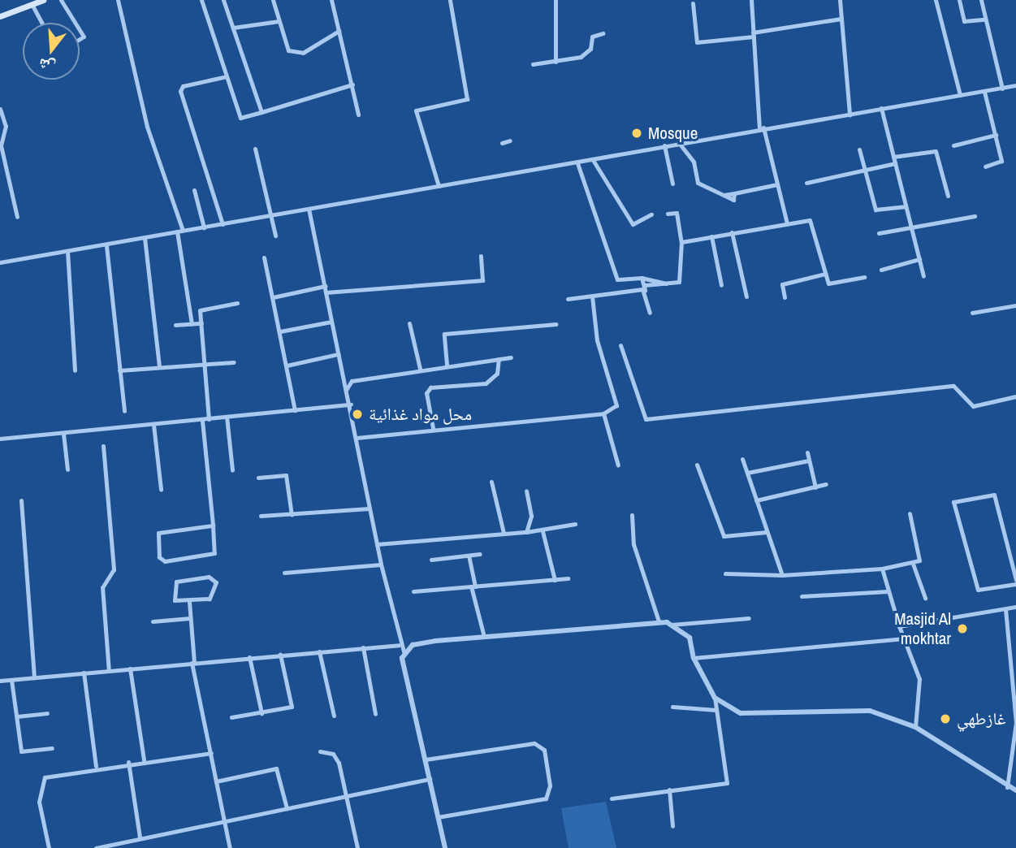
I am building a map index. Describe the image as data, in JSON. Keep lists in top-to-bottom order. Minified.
{"places":["Mosque","محل مواد غذائية","Masjid Al mokhtar","غازطهي"],"north":"bottom"}
